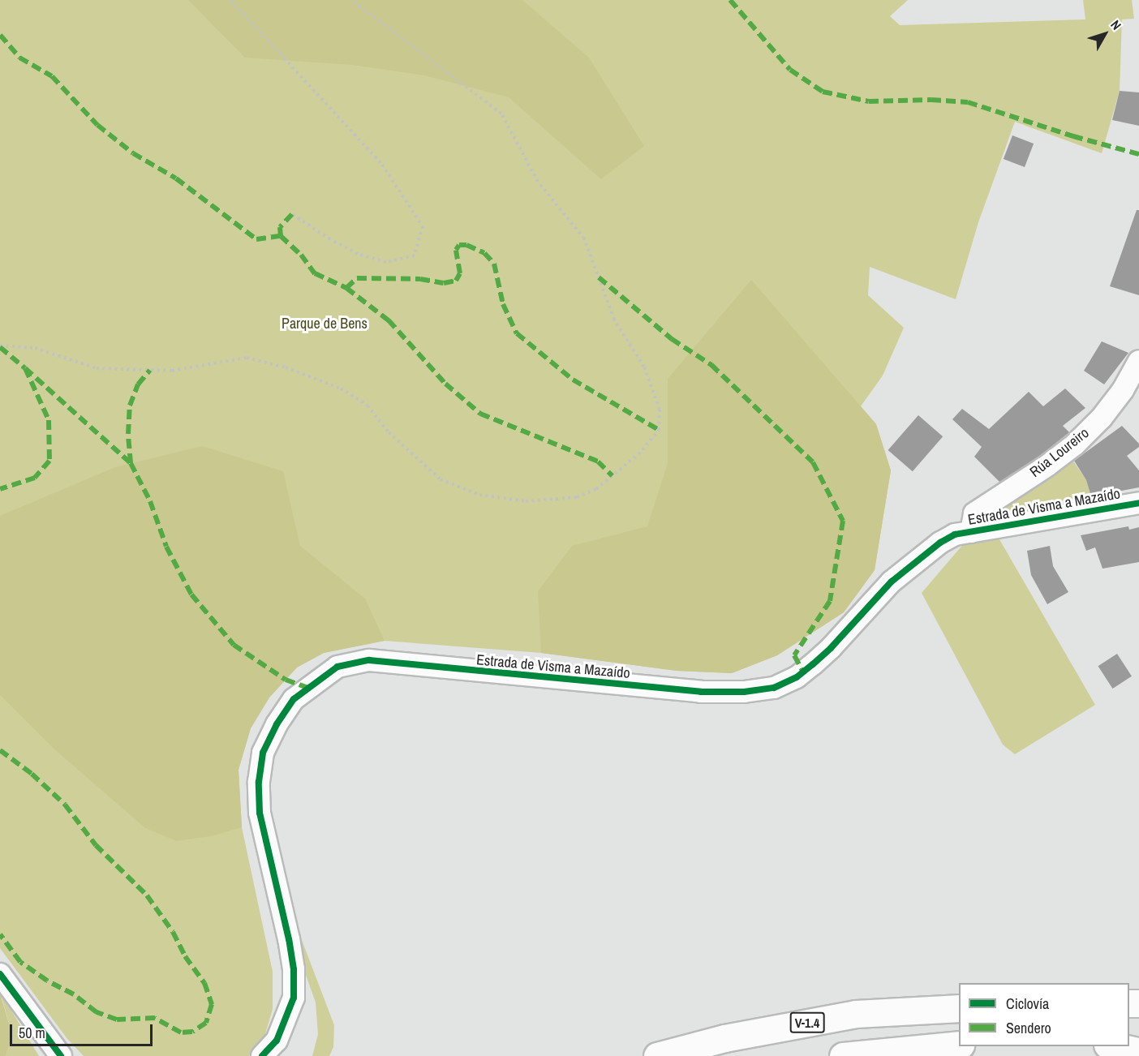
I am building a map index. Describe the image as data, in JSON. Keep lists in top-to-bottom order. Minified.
{"streets":{"highway":["V-1.4"],"street":["Rúa Loureiro","Estrada de Visma a Mazaído"]},"crossings":[["Rúa Loureiro","Estrada de Visma a Mazaído"]],"parks":["Parque de Bens"],"legend":["Ciclovía","Sendero"],"scale_bar":"50 m","north":"top right"}
